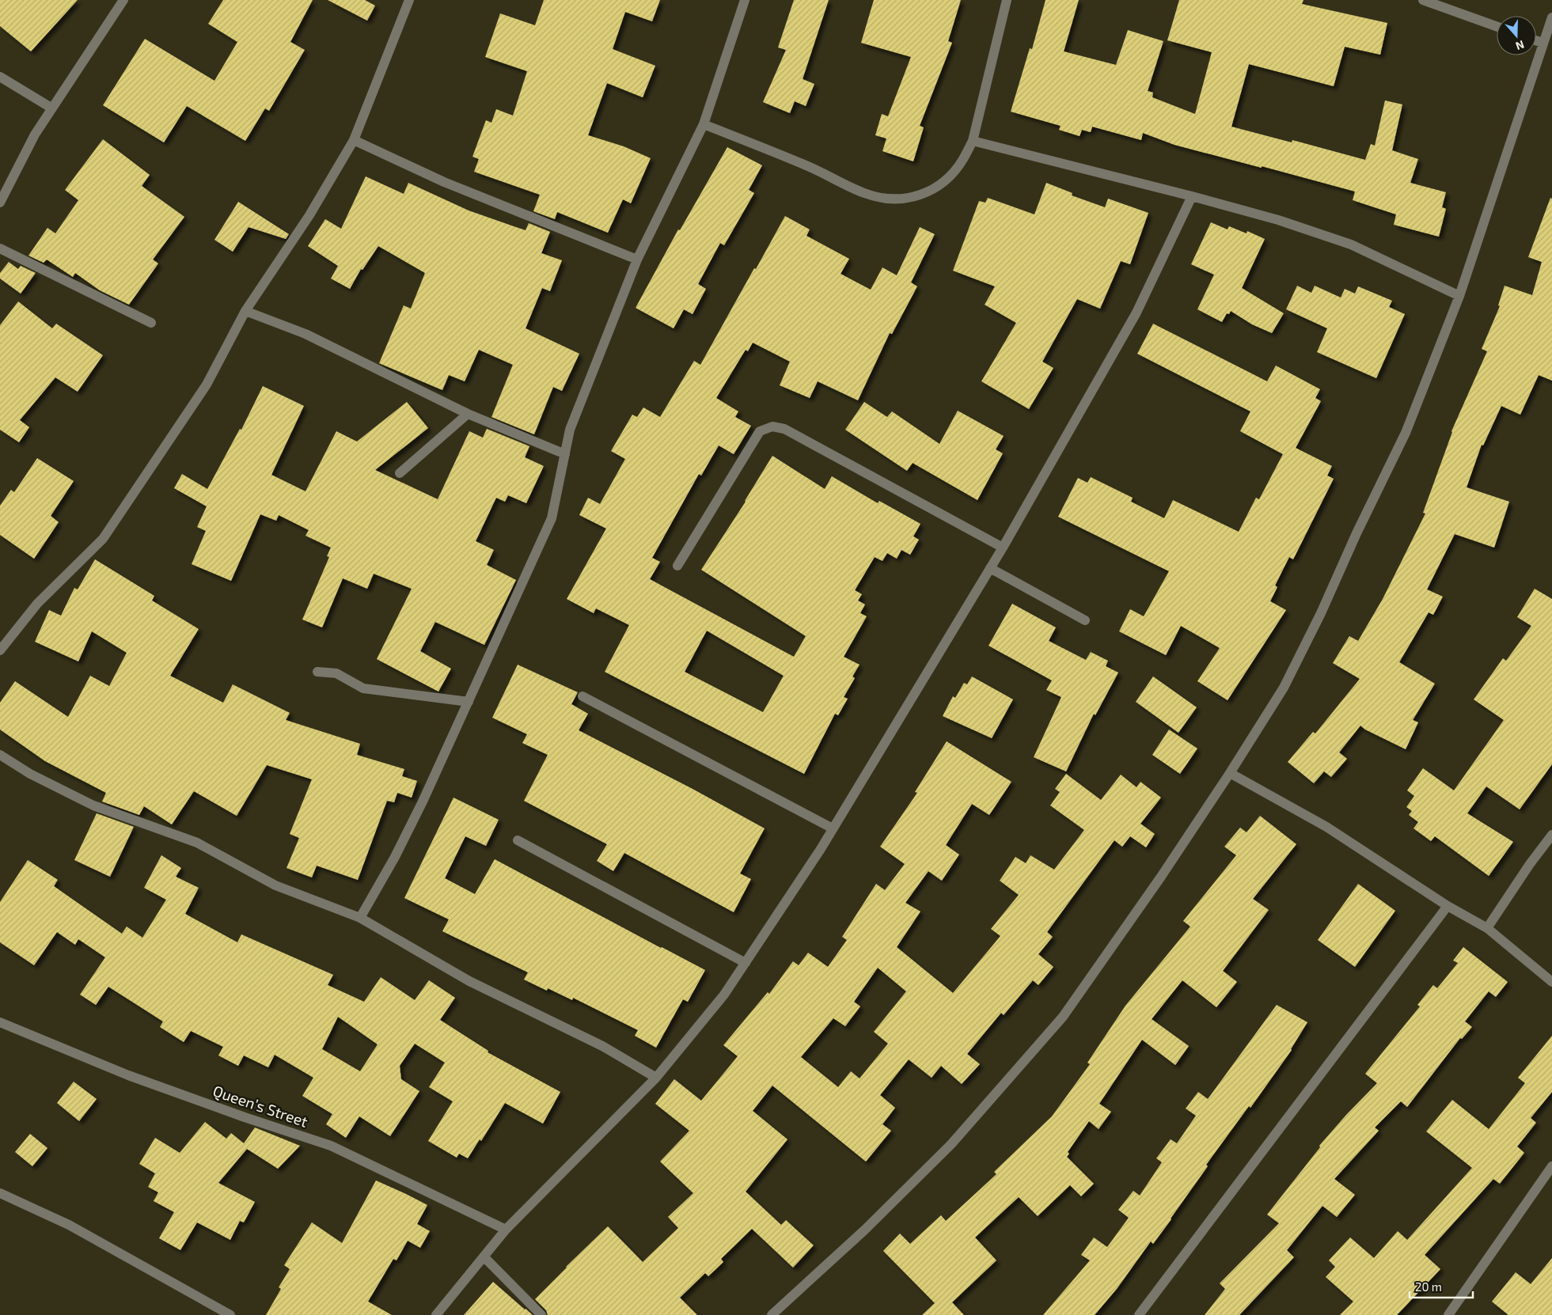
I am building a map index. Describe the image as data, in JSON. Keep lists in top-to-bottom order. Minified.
{"streets":{"street":["Queen’s Street"]},"scale_bar":"20 m","north":"bottom"}
